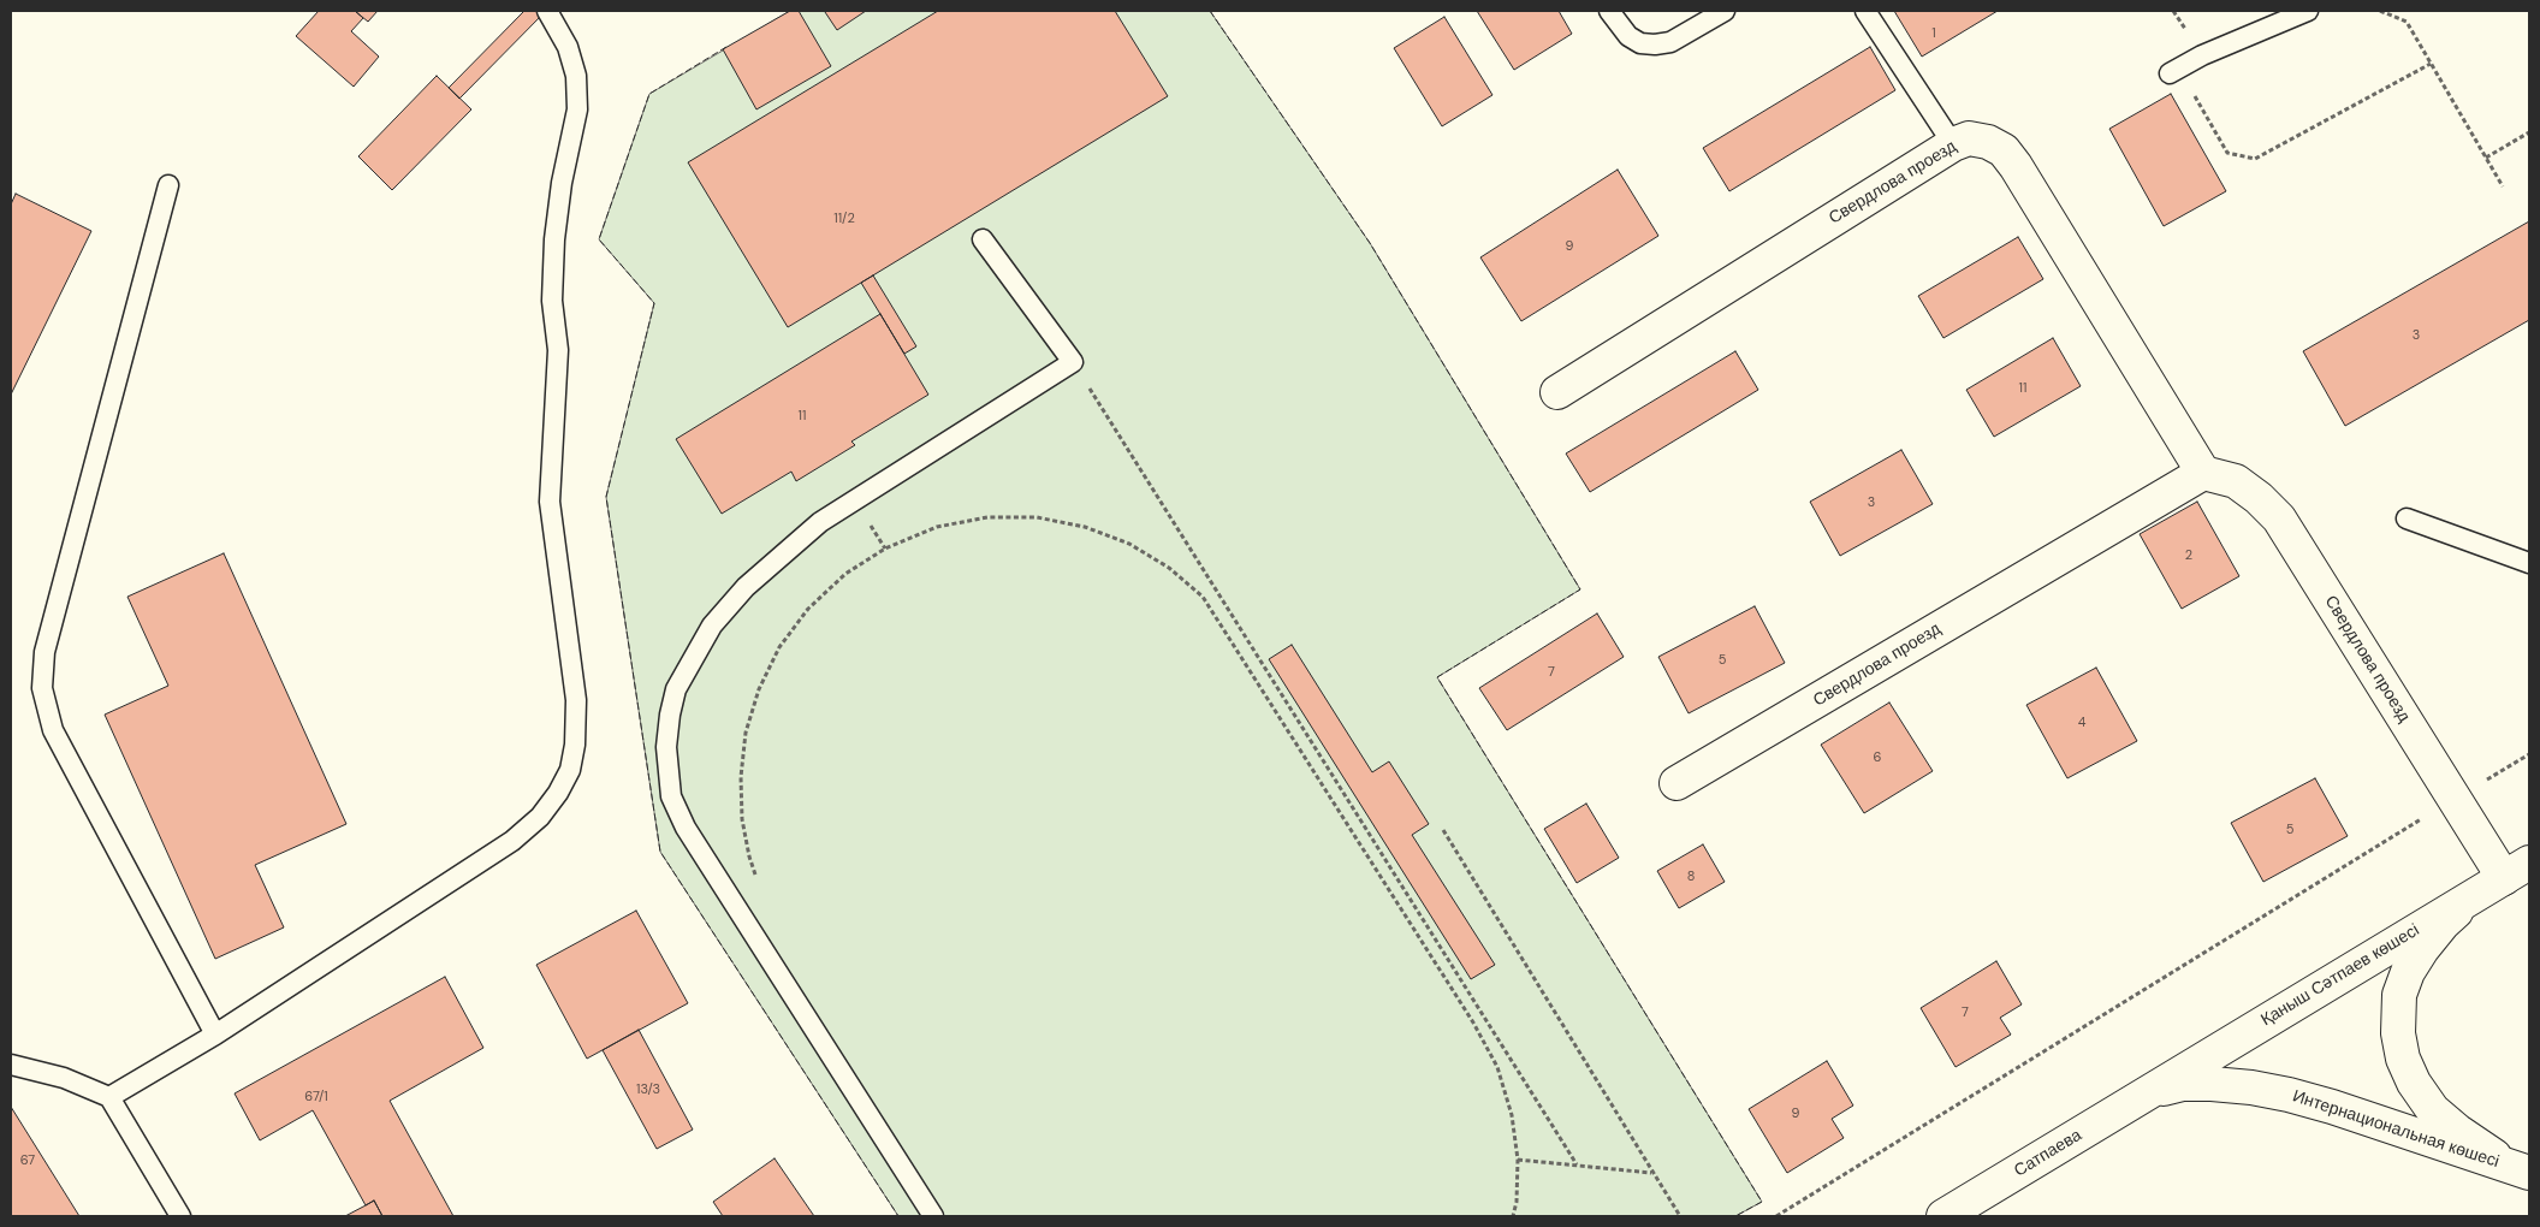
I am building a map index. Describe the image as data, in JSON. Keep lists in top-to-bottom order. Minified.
{"streets":{"street":["Свердлова проезд","Қаныш Сәтпаев көшесі","Интернациональная көшесі","Сатпаева"]},"crossings":[["Свердлова проезд","Қаныш Сәтпаев көшесі"],["Қаныш Сәтпаев көшесі","Интернациональная көшесі"],["Қаныш Сәтпаев көшесі","Сатпаева"],["Интернациональная көшесі","Сатпаева"]],"house_numbers":["1","11/2","9","3","11","11","3","2","5","7","4","6","5","8","7","13/3","67/1","9","67"]}
